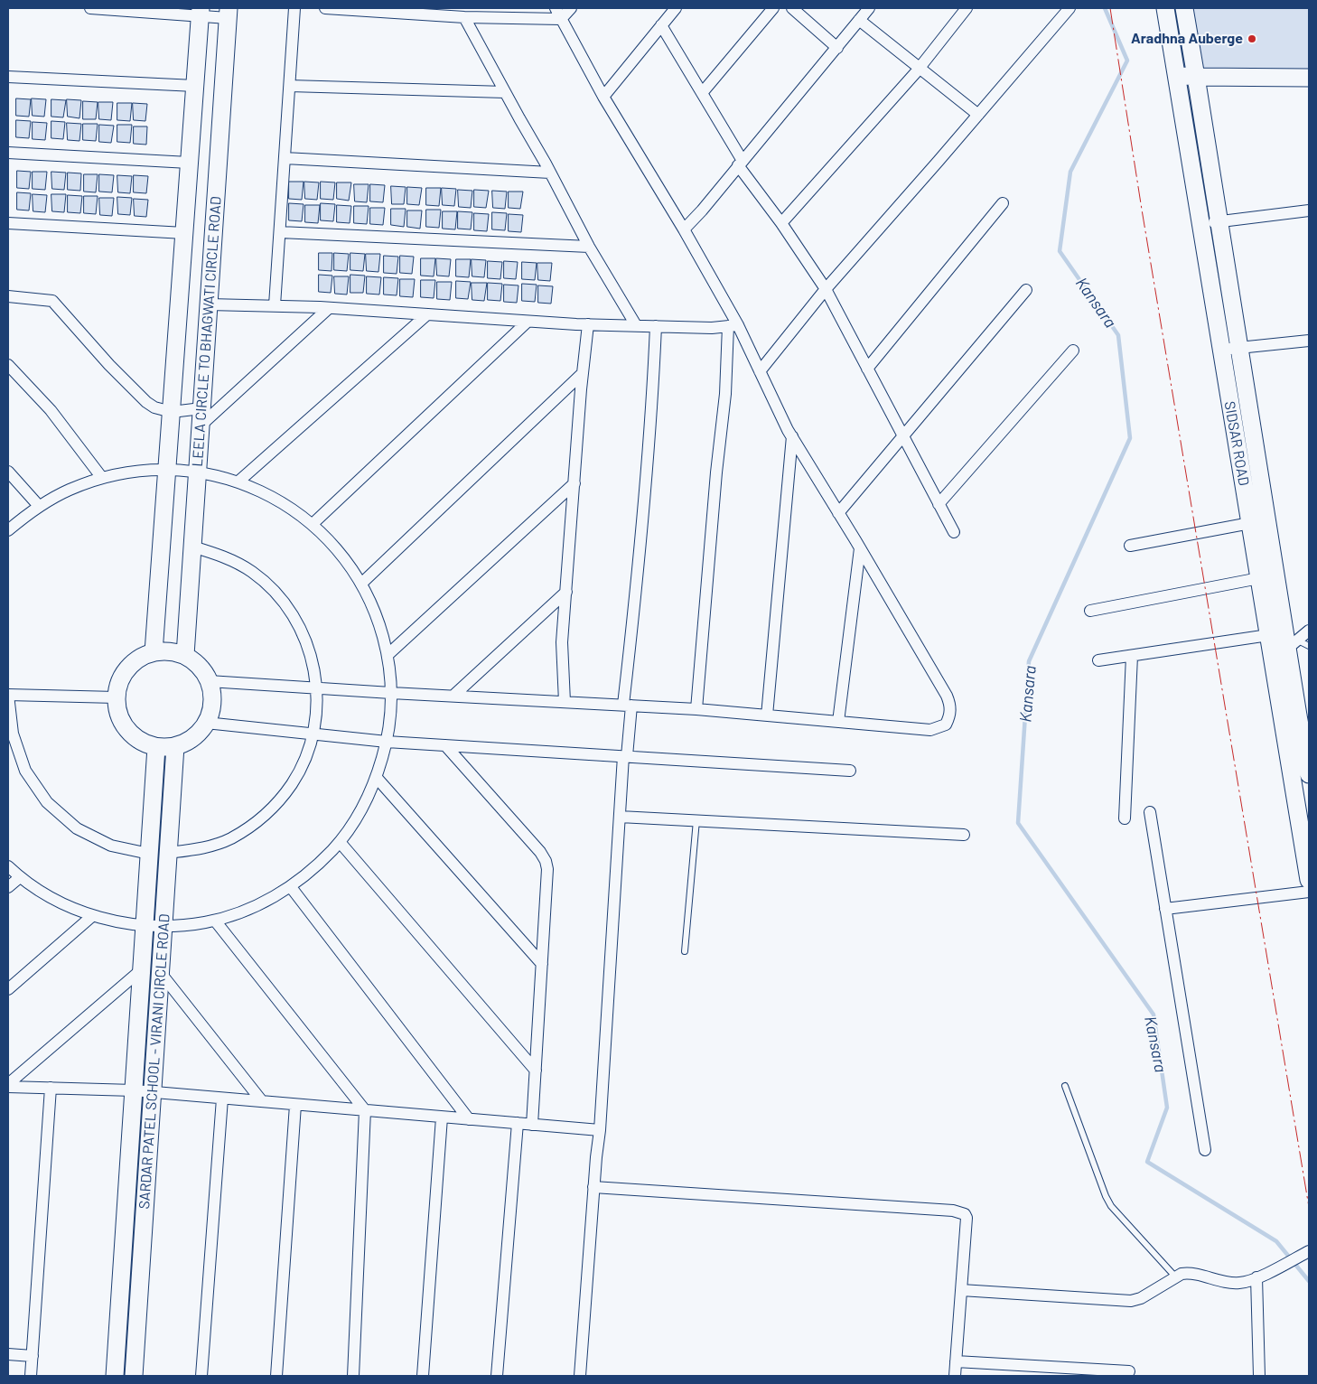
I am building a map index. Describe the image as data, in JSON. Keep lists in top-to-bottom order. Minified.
{"streets":{"street":["LEELA CIRCLE TO BHAGWATI CIRCLE ROAD","SIDSAR ROAD","SARDAR PATEL SCHOOL - VIRANI CIRCLE ROAD"]},"crossings":[["LEELA CIRCLE TO BHAGWATI CIRCLE ROAD","SARDAR PATEL SCHOOL - VIRANI CIRCLE ROAD"]],"water":["Kansara"],"places":["Aradhna Auberge"]}
